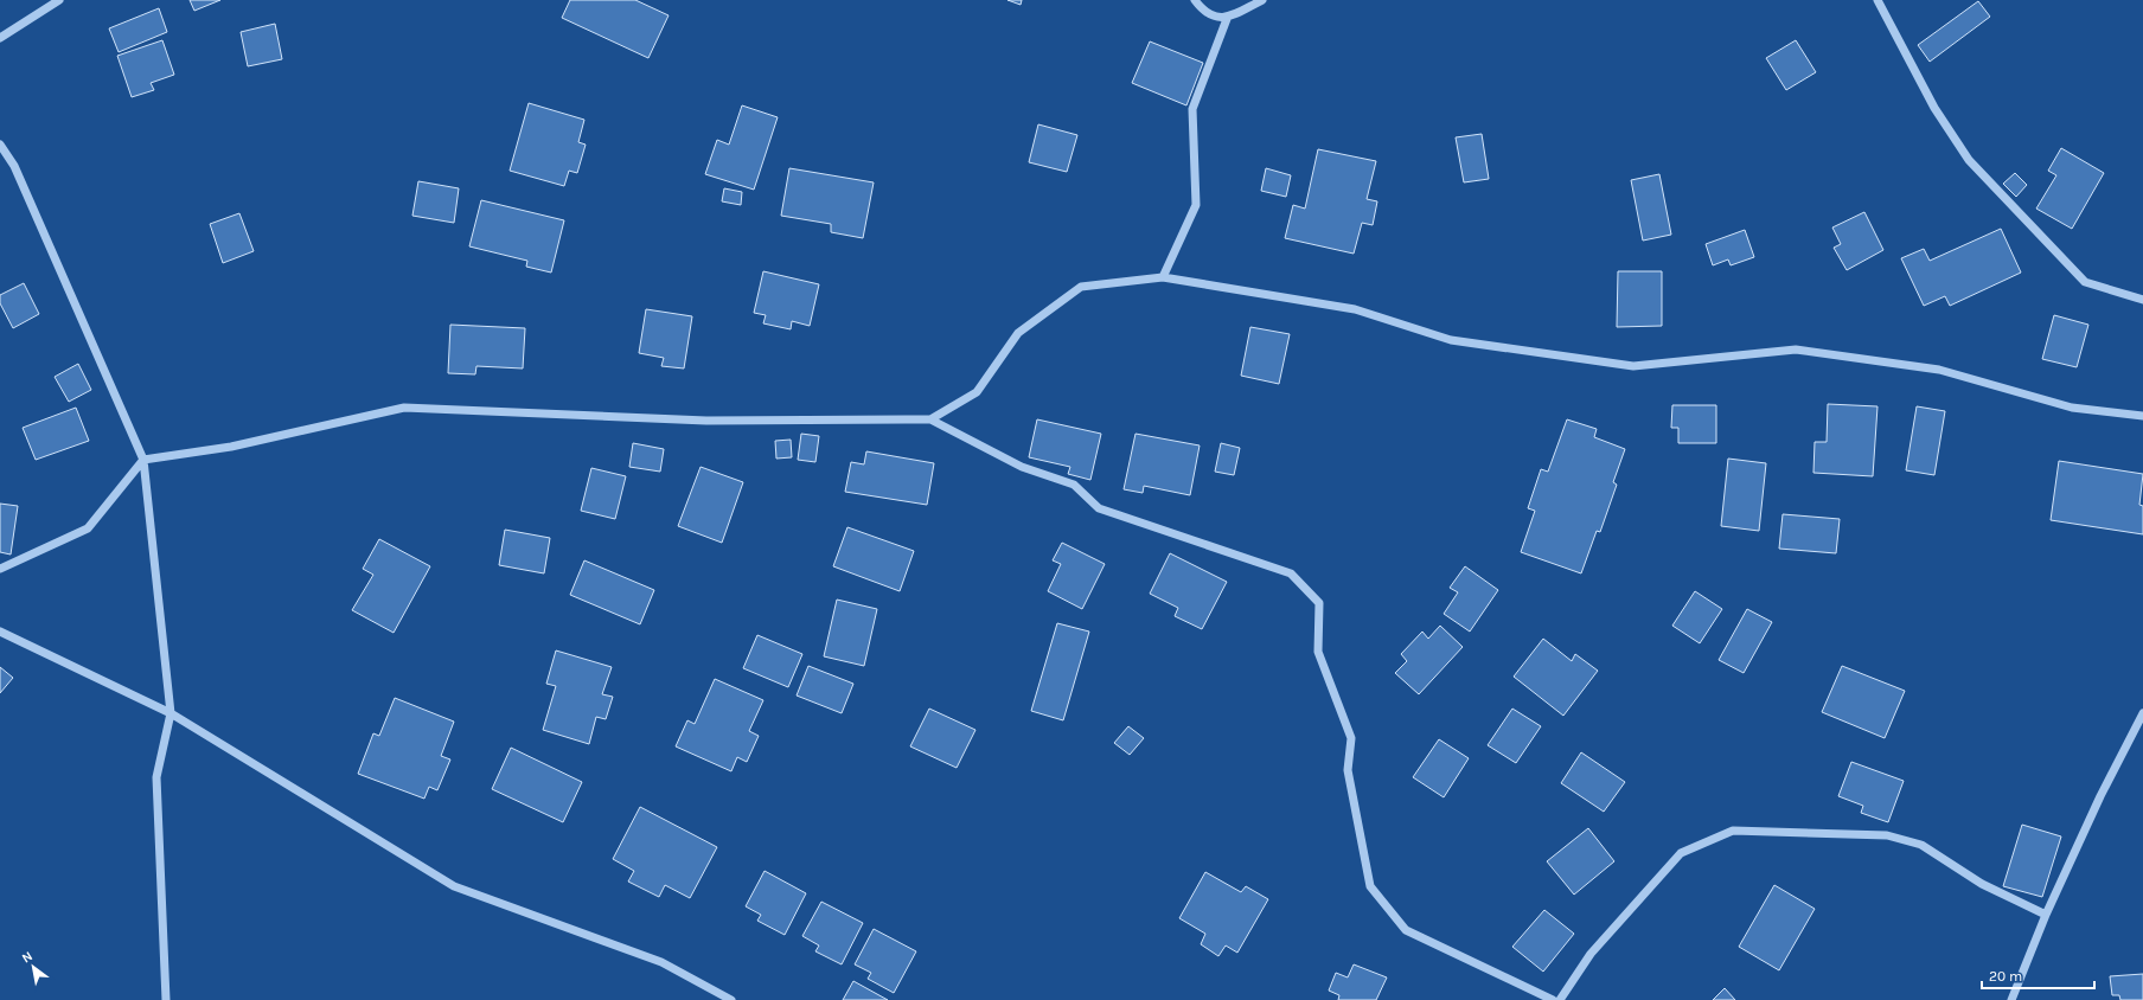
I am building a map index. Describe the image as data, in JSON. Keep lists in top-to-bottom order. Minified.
{"scale_bar":"20 m","north":"top left"}
